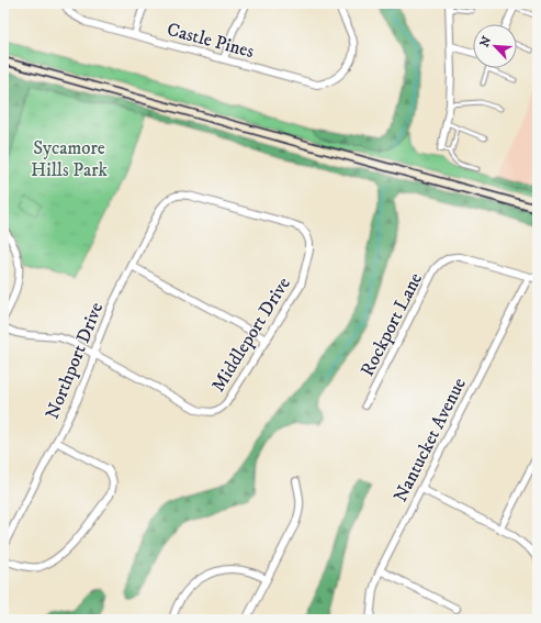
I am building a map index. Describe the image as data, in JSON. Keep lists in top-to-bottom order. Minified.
{"streets":{"street":["Castle Pines","Rockport Lane","Middleport Drive","Northport Drive","Nantucket Avenue"]},"crossings":[["Rockport Lane","Nantucket Avenue"],["Middleport Drive","Northport Drive"]],"parks":["Sycamore Hills Park"],"north":"top left"}
